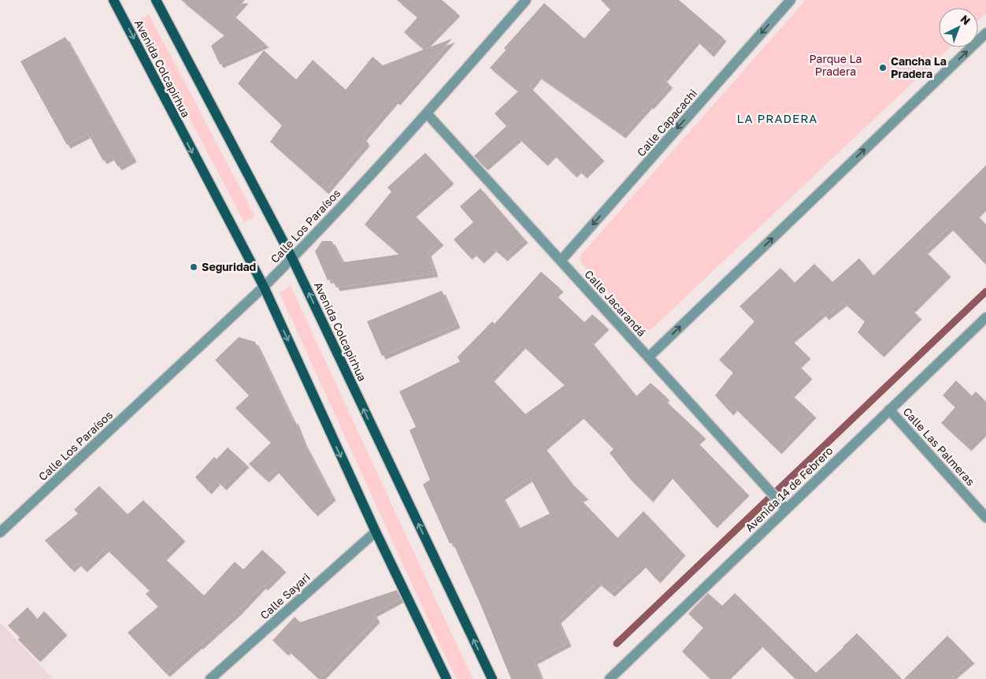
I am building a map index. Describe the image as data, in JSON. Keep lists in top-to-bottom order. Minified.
{"streets":{"main road":["Avenida Colcapirhua"],"street":["Calle Capacachi","Calle Los Paraísos","Calle Jacarandá","Calle Las Palmeras","Avenida 14 de Febrero","Calle Sayari"]},"crossings":[["Avenida Colcapirhua","Calle Los Paraísos"],["Avenida Colcapirhua","Calle Sayari"],["Calle Capacachi","Calle Jacarandá"],["Calle Los Paraísos","Calle Jacarandá"],["Calle Jacarandá","Avenida 14 de Febrero"],["Calle Las Palmeras","Avenida 14 de Febrero"]],"one_way":["Calle Capacachi"],"districts":["LA PRADERA"],"parks":["Parque La Pradera"],"places":["Cancha La Pradera","Seguridad"],"north":"top right"}
